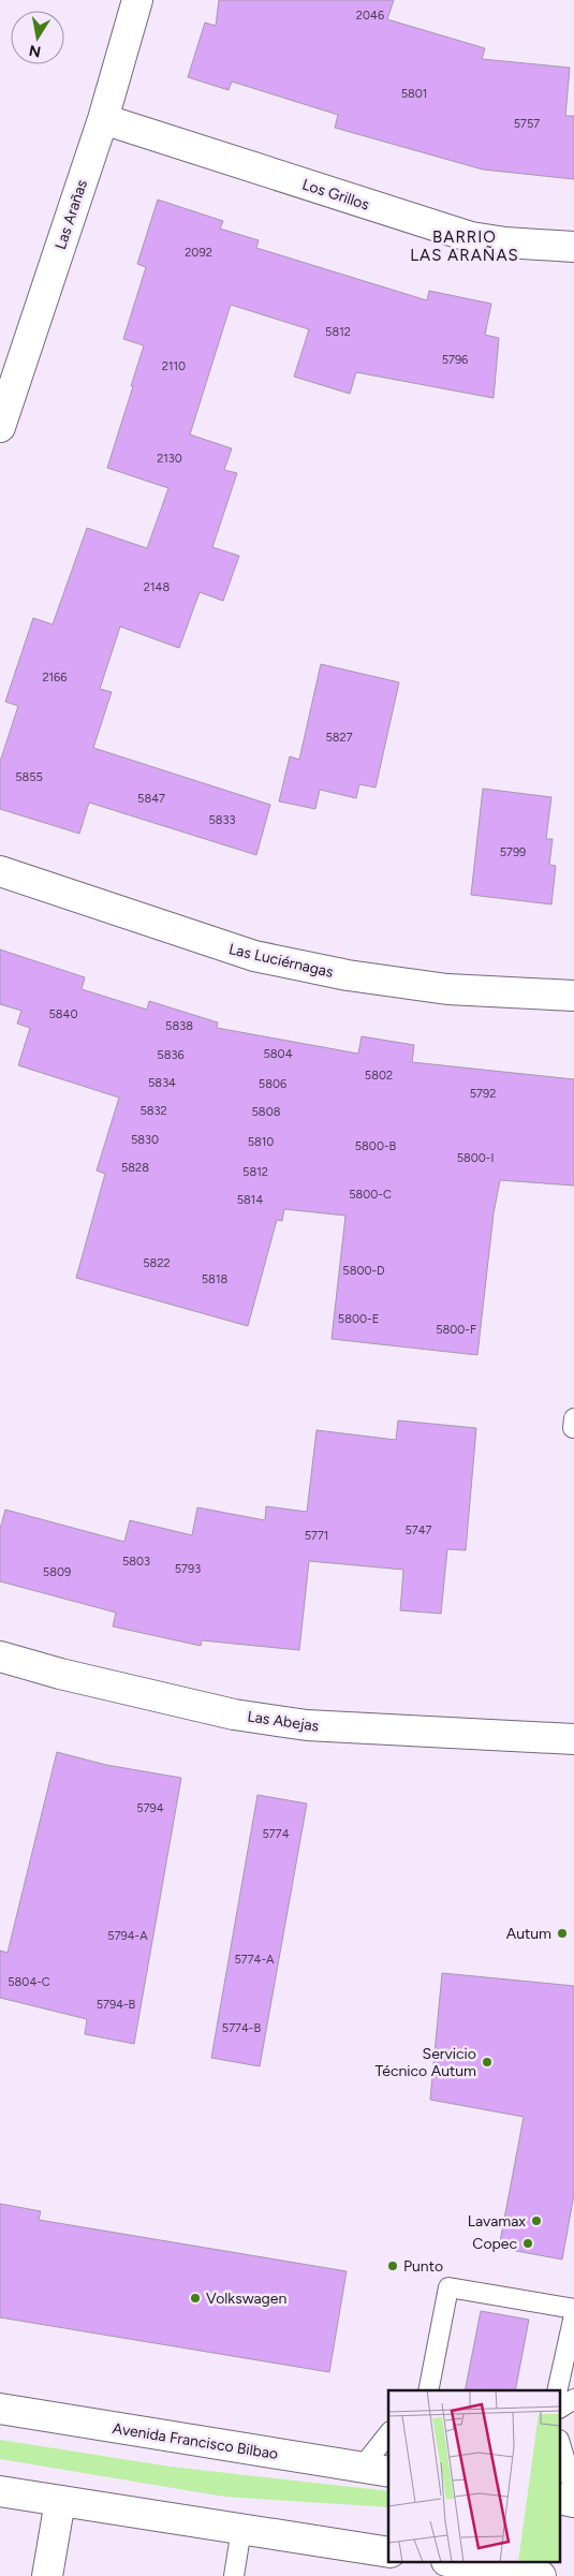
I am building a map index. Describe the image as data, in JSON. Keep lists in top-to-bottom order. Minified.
{"streets":{"street":["Los Grillos","Las Arañas","Las Luciérnagas","Las Abejas","Avenida Francisco Bilbao"]},"crossings":[["Los Grillos","Las Arañas"]],"districts":["BARRIO LAS ARAÑAS"],"places":["Autum","Servicio Técnico Autum","Lavamax","Copec","Punto","Volkswagen"],"house_numbers":["2046","5801","5757","2092","5812","5796","2110","2130","2148","2166","5827","5855","5847","5833","5799","5840","5838","5804","5836","5802","5834","5806","5792","5832","5808","5830","5810","5800-B","5800-I","5828","5812","5800-C","5814","5822","5800-D","5818","5800-E","5800-F","5747","5771","5803","5793","5809","5794","5774","5794-A","5774-A","5804-C","5794-B","5774-B"],"north":"bottom"}
